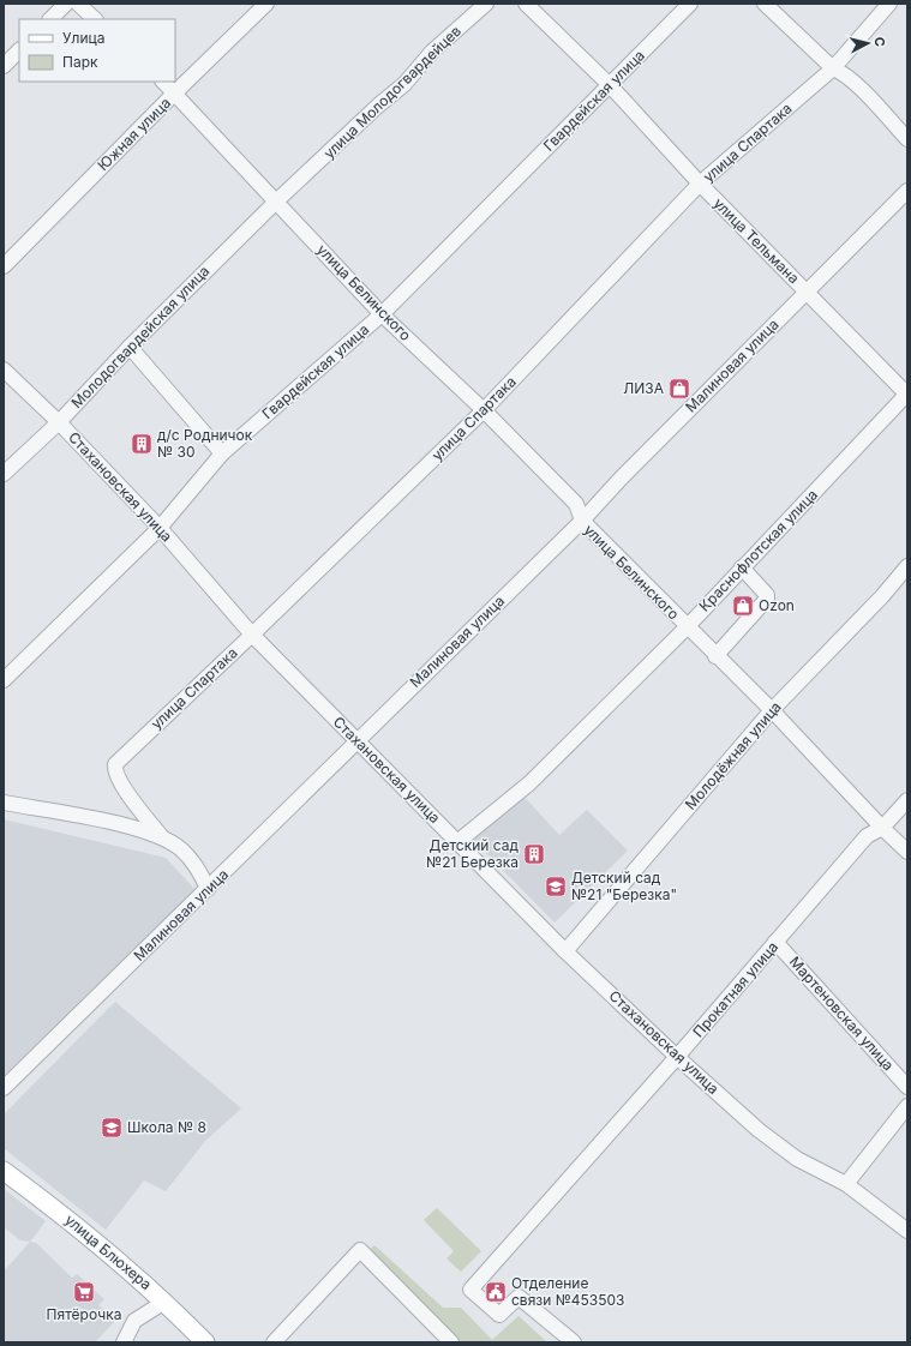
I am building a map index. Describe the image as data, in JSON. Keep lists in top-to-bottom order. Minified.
{"streets":{"main road":["улица Блюхера"],"street":["улица Молодогвардейцев","Гвардейская улица","Южная улица","улица Спартака","улица Тельмана","улица Белинского","Молодогвардейская улица","Малиновая улица","Стахановская улица","Краснофлотская улица","Молодёжная улица","Прокатная улица","Мартеновская улица"]},"crossings":[["улица Молодогвардейцев","улица Белинского"],["улица Молодогвардейцев","Молодогвардейская улица"],["Гвардейская улица","улица Тельмана"],["Гвардейская улица","улица Белинского"],["Гвардейская улица","Стахановская улица"],["Южная улица","улица Белинского"],["улица Спартака","улица Тельмана"],["улица Спартака","улица Белинского"],["улица Спартака","Стахановская улица"],["улица Тельмана","Малиновая улица"],["улица Тельмана","Краснофлотская улица"],["улица Белинского","Молодогвардейская улица"],["улица Белинского","Малиновая улица"],["улица Белинского","Краснофлотская улица"],["улица Белинского","Молодёжная улица"],["улица Белинского","Прокатная улица"],["Молодогвардейская улица","Стахановская улица"],["Малиновая улица","Стахановская улица"],["Стахановская улица","Краснофлотская улица"],["Стахановская улица","Молодёжная улица"],["Стахановская улица","Прокатная улица"],["Прокатная улица","Мартеновская улица"]],"places":{"shop":["ЛИЗА","Ozon"],"building":["д/с Родничок № 30","Детский сад №21 Березка"],"school or university":["Детский сад №21 \"Березка\"","Школа № 8"],"supermarket":["Пятёрочка"],"public building":["Отделение связи №453503"]},"legend":["Улица","Парк"],"north":"right"}
